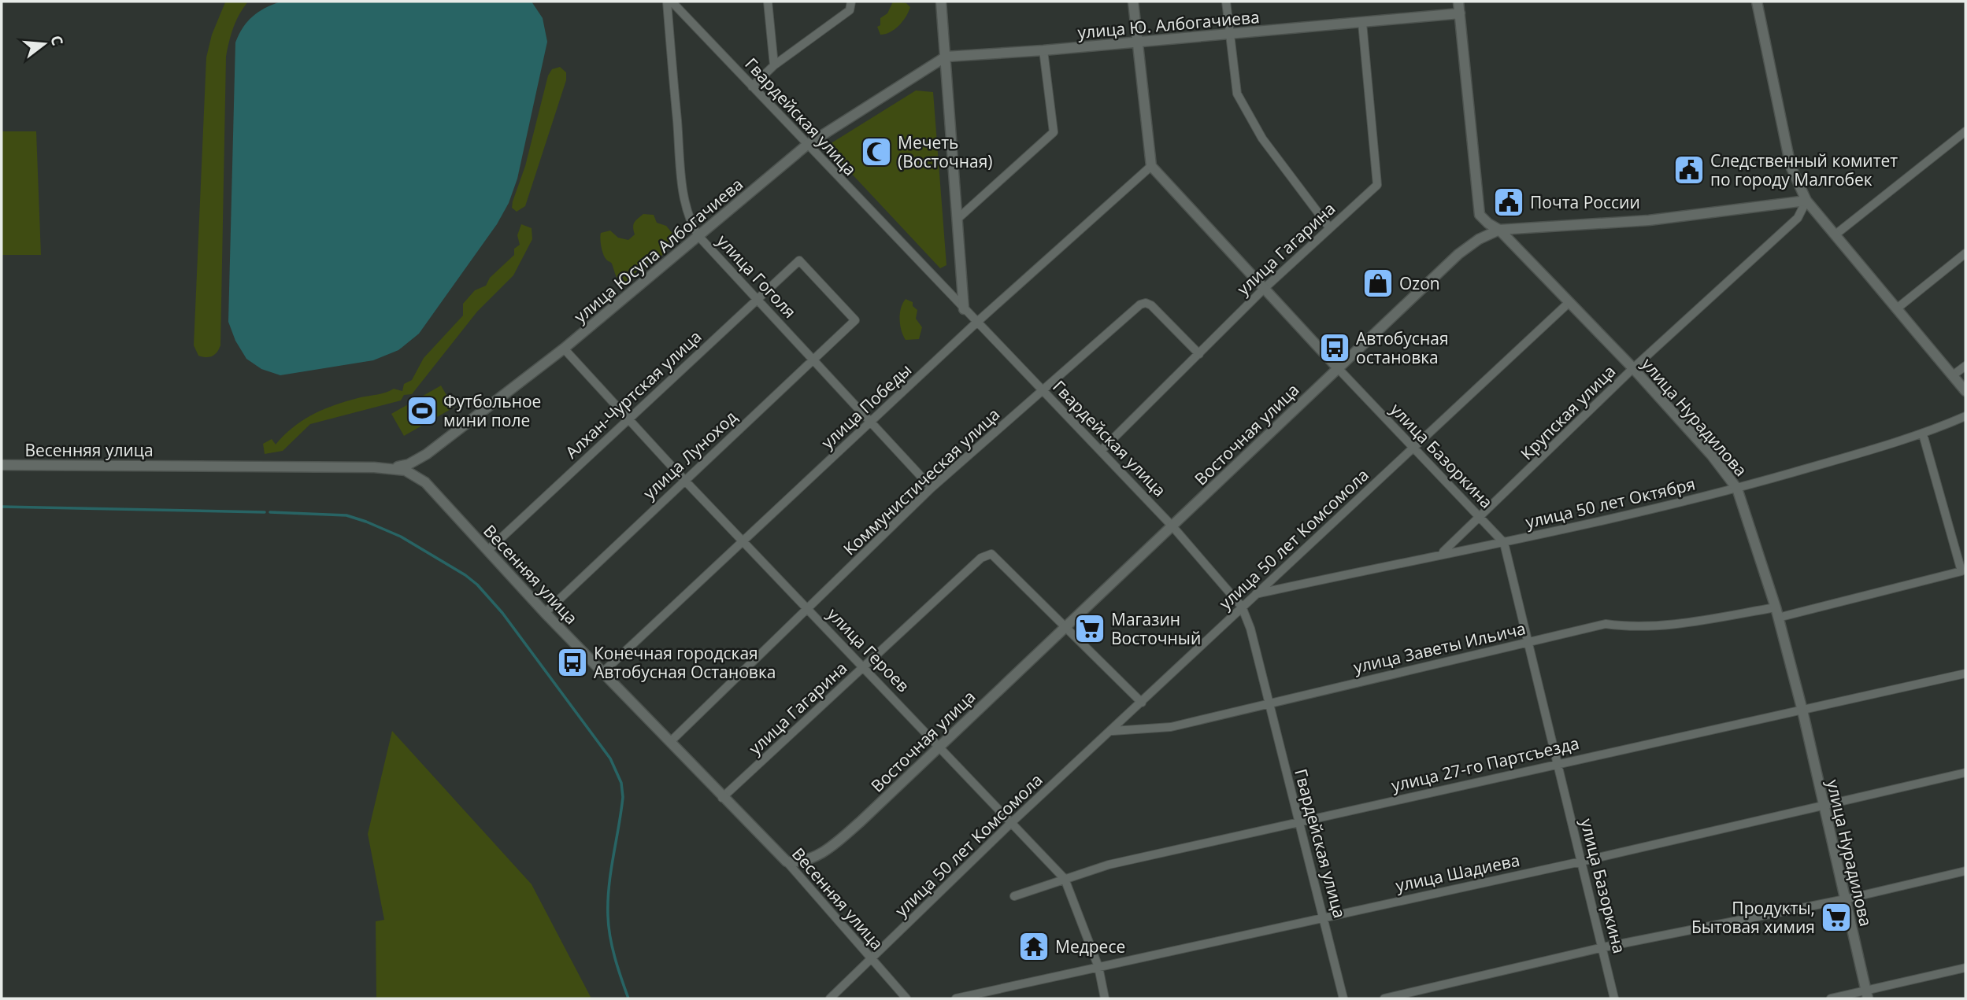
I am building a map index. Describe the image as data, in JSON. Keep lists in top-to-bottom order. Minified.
{"streets":{"street":["улица Ю. Албогачиева","Гвардейская улица","улица Гагарина","улица Юсупа Албогачиева","улица Гоголя","Алхан-Чуртская улица","улица Победы","Крупская улица","улица Нурадилова","Восточная улица","Весенняя улица","улица Луноход","улица Базоркина","Коммунистическая улица","улица 50 лет Октября","улица 50 лет Комсомола","улица Заветы Ильича","улица Героев","улица 27-го Партсъезда","улица Шадиева"]},"crossings":[["улица Ю. Албогачиева","улица Гагарина"],["улица Ю. Албогачиева","улица Юсупа Албогачиева"],["Гвардейская улица","улица Гагарина"],["Гвардейская улица","улица Юсупа Албогачиева"],["Гвардейская улица","улица Победы"],["Гвардейская улица","Восточная улица"],["Гвардейская улица","Коммунистическая улица"],["Гвардейская улица","улица 50 лет Комсомола"],["Гвардейская улица","улица Заветы Ильича"],["Гвардейская улица","улица 27-го Партсъезда"],["Гвардейская улица","улица Шадиева"],["улица Гагарина","Восточная улица"],["улица Гагарина","Весенняя улица"],["улица Гагарина","улица Базоркина"],["улица Гагарина","Коммунистическая улица"],["улица Гагарина","улица Героев"],["улица Юсупа Албогачиева","улица Гоголя"],["улица Юсупа Албогачиева","Весенняя улица"],["улица Юсупа Албогачиева","улица Героев"],["улица Гоголя","Алхан-Чуртская улица"],["улица Гоголя","улица Победы"],["улица Гоголя","улица Луноход"],["улица Гоголя","Коммунистическая улица"],["Алхан-Чуртская улица","Весенняя улица"],["Алхан-Чуртская улица","улица Луноход"],["Алхан-Чуртская улица","улица Героев"],["улица Победы","Весенняя улица"],["улица Победы","улица Базоркина"],["улица Победы","улица Героев"],["Крупская улица","улица Нурадилова"],["Крупская улица","Восточная улица"],["Крупская улица","улица Базоркина"],["Крупская улица","улица 50 лет Октября"],["улица Нурадилова","Восточная улица"],["улица Нурадилова","улица 50 лет Октября"],["улица Нурадилова","улица 50 лет Комсомола"],["улица Нурадилова","улица Заветы Ильича"],["улица Нурадилова","улица 27-го Партсъезда"],["улица Нурадилова","улица Шадиева"],["Восточная улица","Весенняя улица"],["Восточная улица","улица Базоркина"],["Восточная улица","улица Героев"],["Весенняя улица","улица Луноход"],["Весенняя улица","Коммунистическая улица"],["Весенняя улица","улица 50 лет Комсомола"],["улица Луноход","улица Героев"],["улица Базоркина","улица 50 лет Октября"],["улица Базоркина","улица 50 лет Комсомола"],["улица Базоркина","улица Заветы Ильича"],["улица Базоркина","улица 27-го Партсъезда"],["улица Базоркина","улица Шадиева"],["Коммунистическая улица","улица Героев"],["улица 50 лет Октября","улица 50 лет Комсомола"],["улица 50 лет Октября","улица Заветы Ильича"],["улица 50 лет Комсомола","улица Заветы Ильича"],["улица 50 лет Комсомола","улица Героев"],["улица Героев","улица 27-го Партсъезда"],["улица Героев","улица Шадиева"]],"places":{"mosque":["Мечеть (Восточная)"],"public building":["Следственный комитет по городу Малгобек","Почта России"],"shop":["Ozon"],"bus stop":["Автобусная остановка","Конечная городская Автобусная Остановка"],"sports":["Футбольное мини поле"],"supermarket":["Магазин Восточный","Продукты, Бытовая химия"],"temple":["Медресе"]},"north":"right"}
